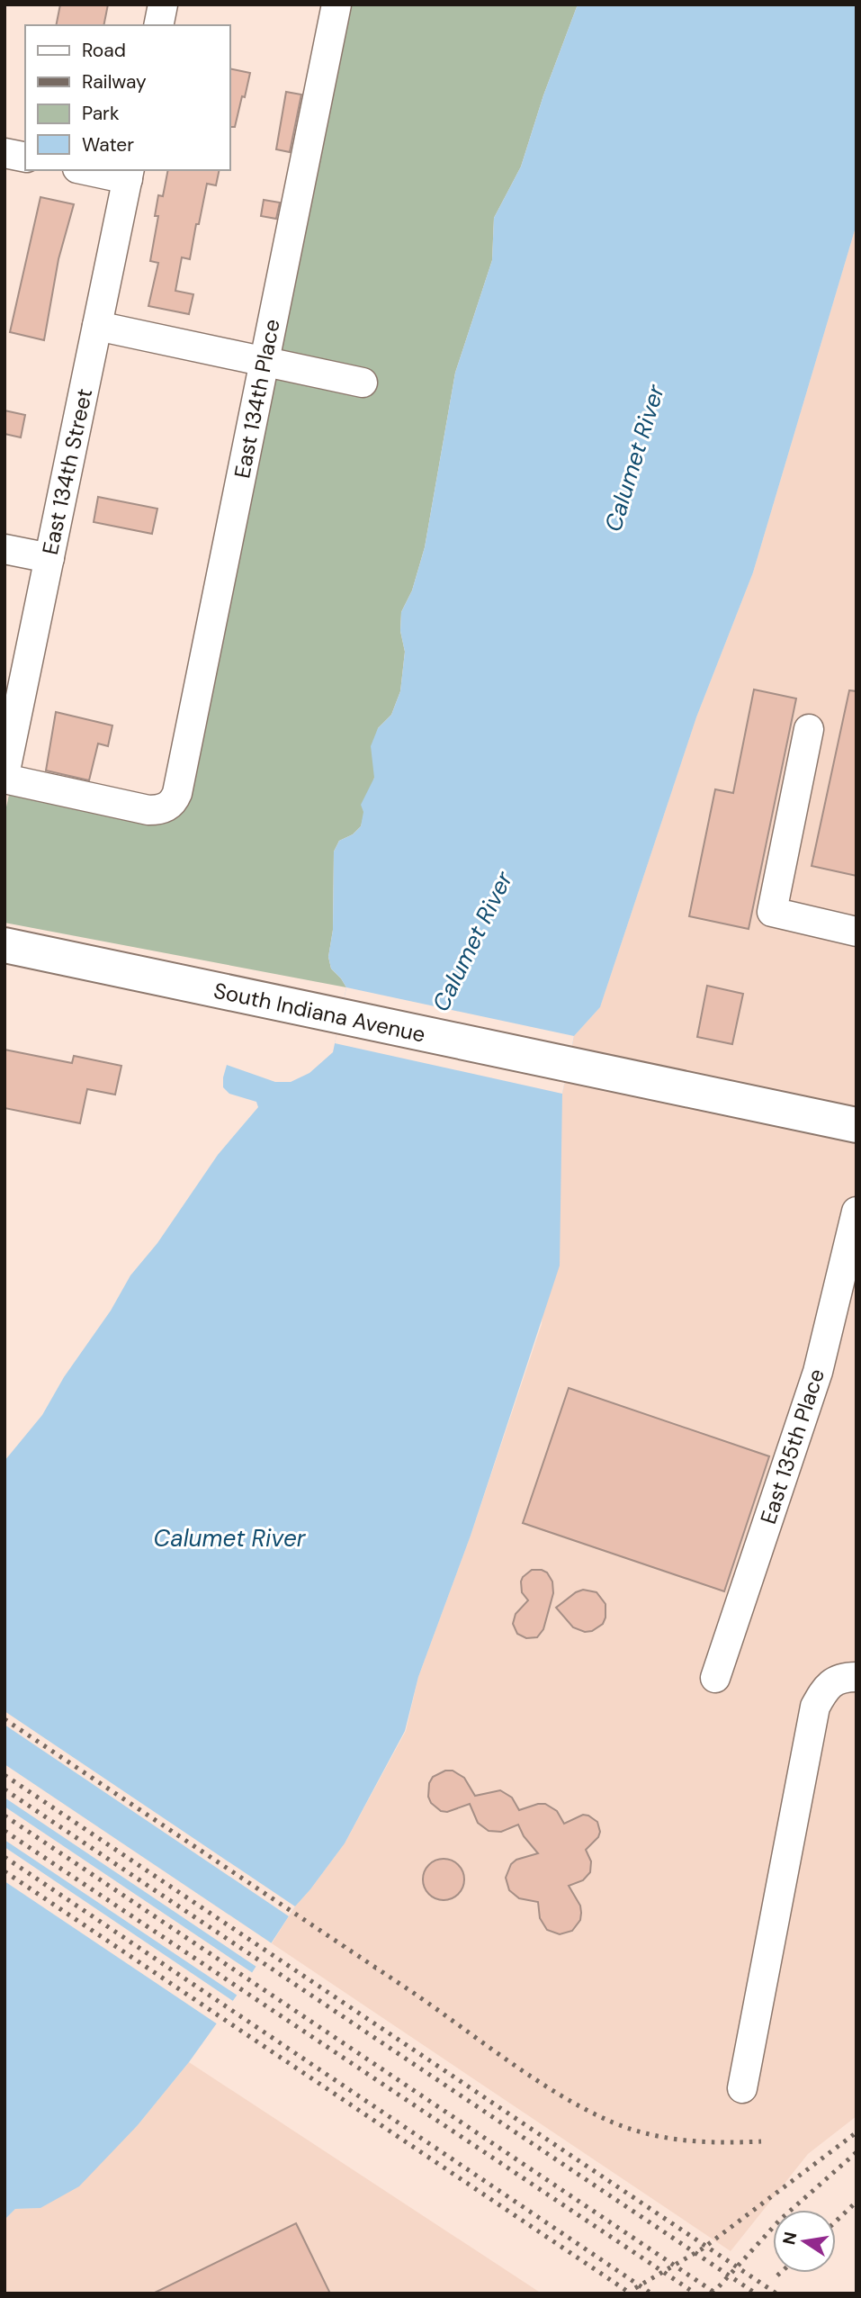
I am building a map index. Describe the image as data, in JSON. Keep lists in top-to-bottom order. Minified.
{"streets":{"main road":["South Indiana Avenue"],"street":["East 134th Place","East 134th Street","East 135th Place"]},"crossings":[["East 134th Place","East 134th Street"]],"water":["Calumet River"],"legend":["Road","Railway","Park","Water"],"north":"left"}
